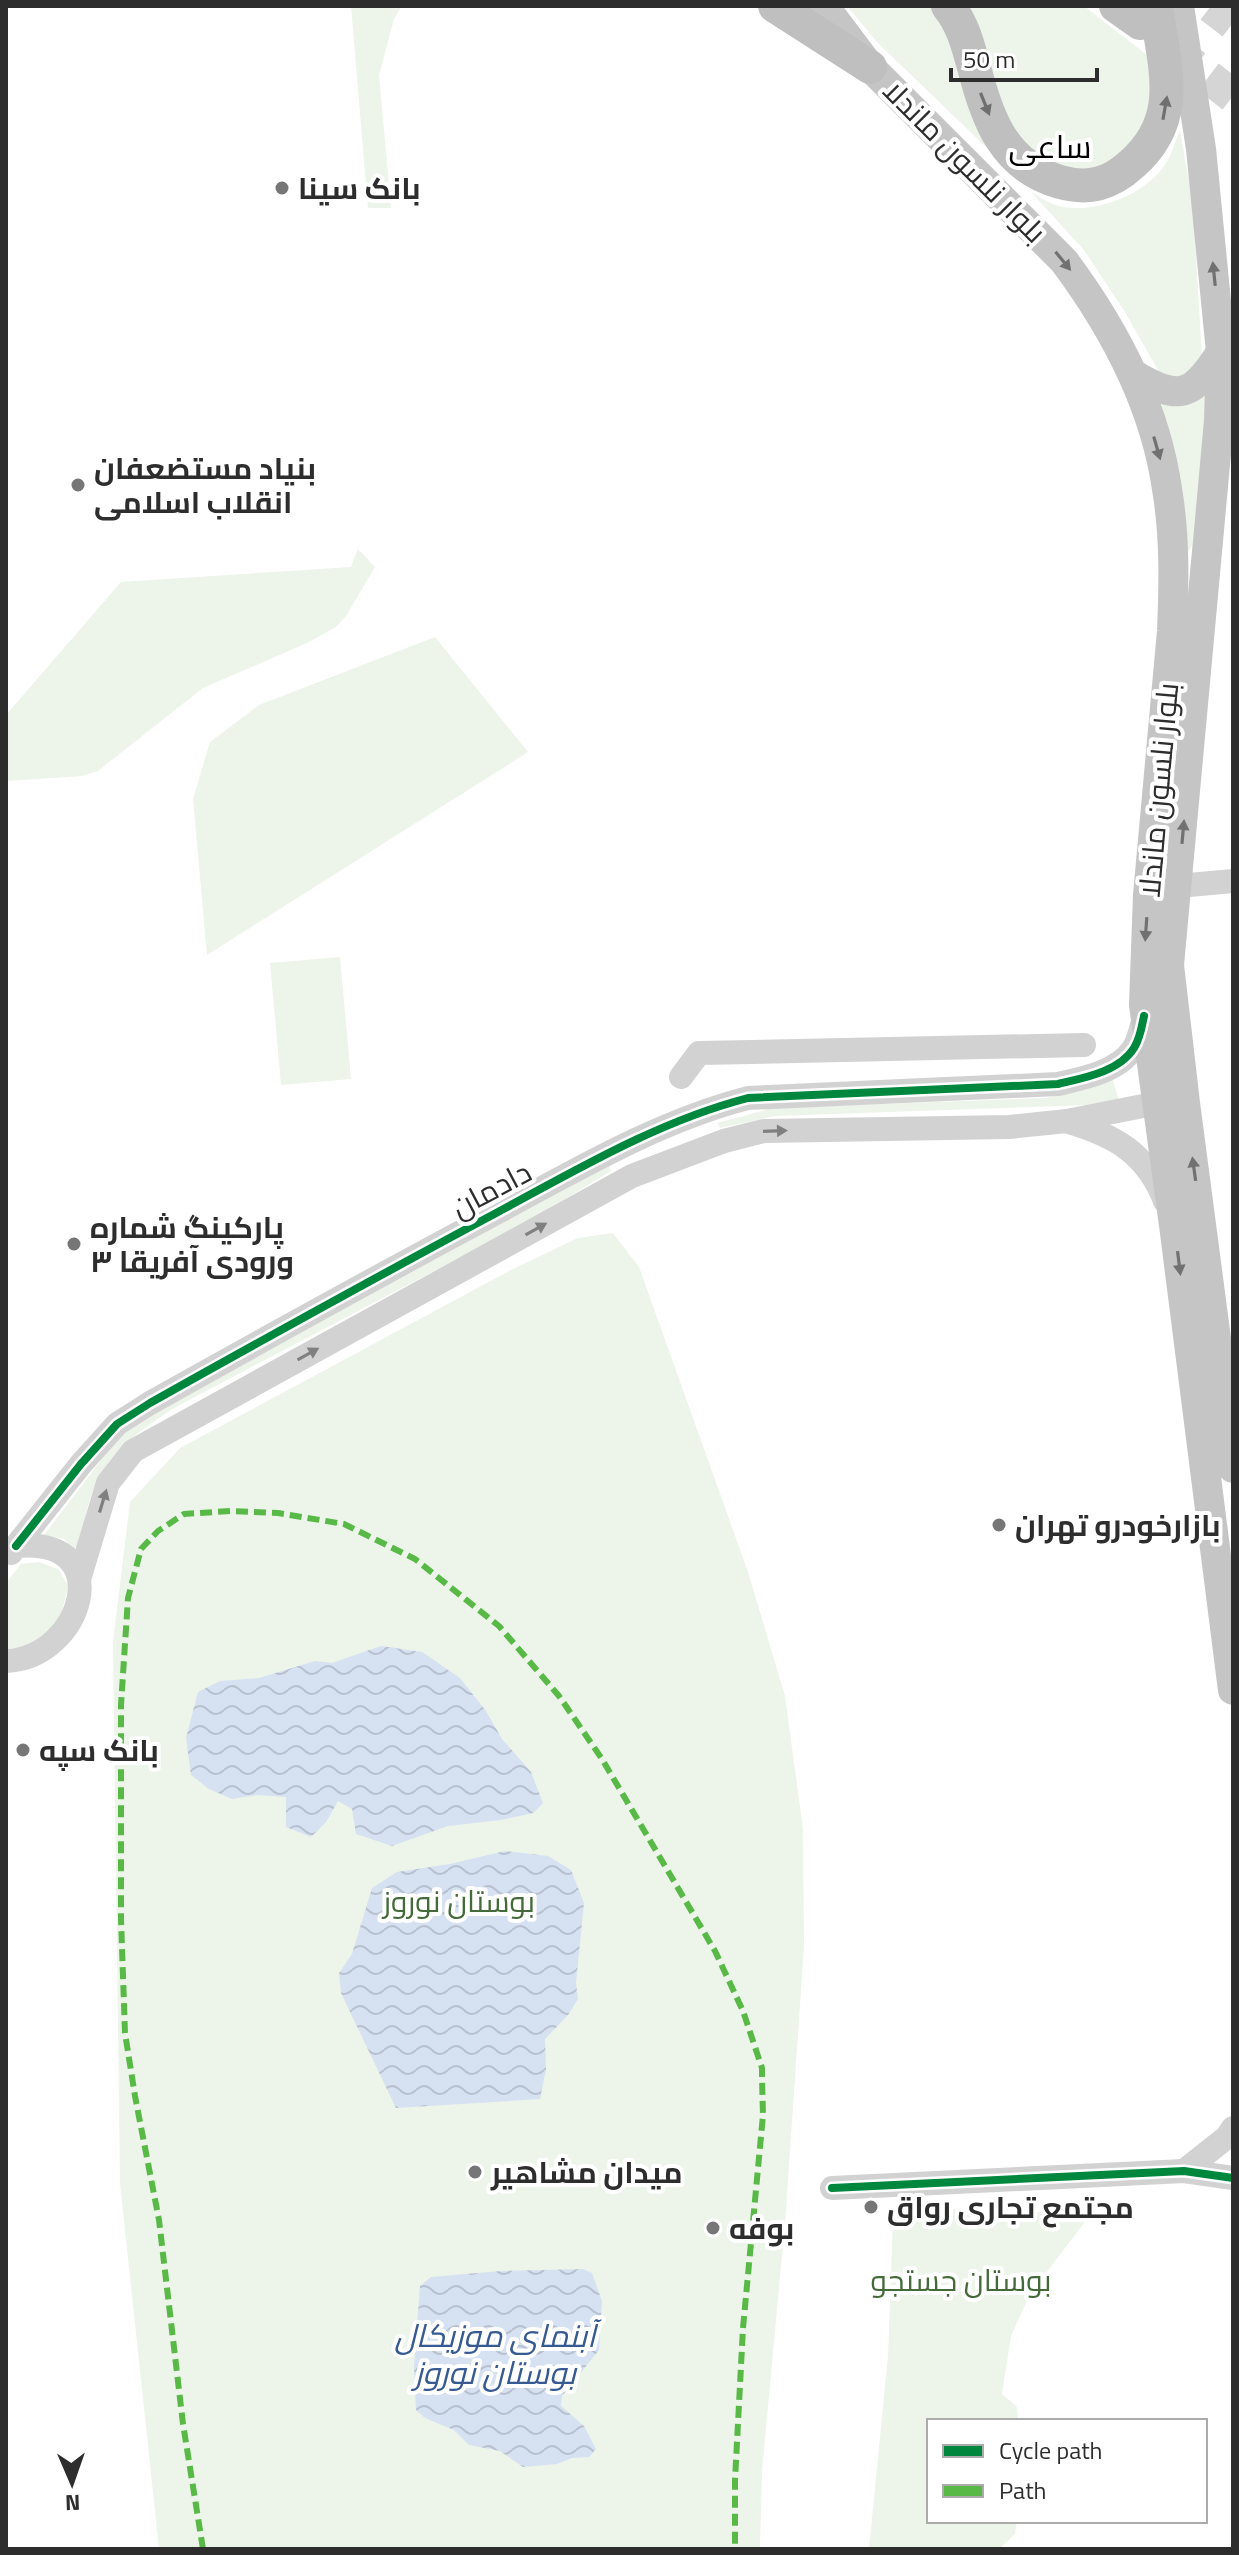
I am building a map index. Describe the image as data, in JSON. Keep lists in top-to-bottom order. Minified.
{"streets":{"main road":["بلوار نلسون ماندلا"],"street":["دادمان"]},"crossings":[["بلوار نلسون ماندلا","دادمان"]],"districts":["ساعی"],"water":["آبنمای موزیکال بوستان نوروز"],"parks":["بوستان نوروز","بوستان جستجو"],"places":["بانک سینا","بنیاد مستضعفان انقلاب اسلامی","پارکینگ شماره ۳ ورودی آفریقا","بازارخودرو تهران","بانک سپه","میدان مشاهیر","مجتمع تجاری رواق","بوفه"],"legend":["Cycle path","Path"],"scale_bar":"50 m","north":"bottom"}
